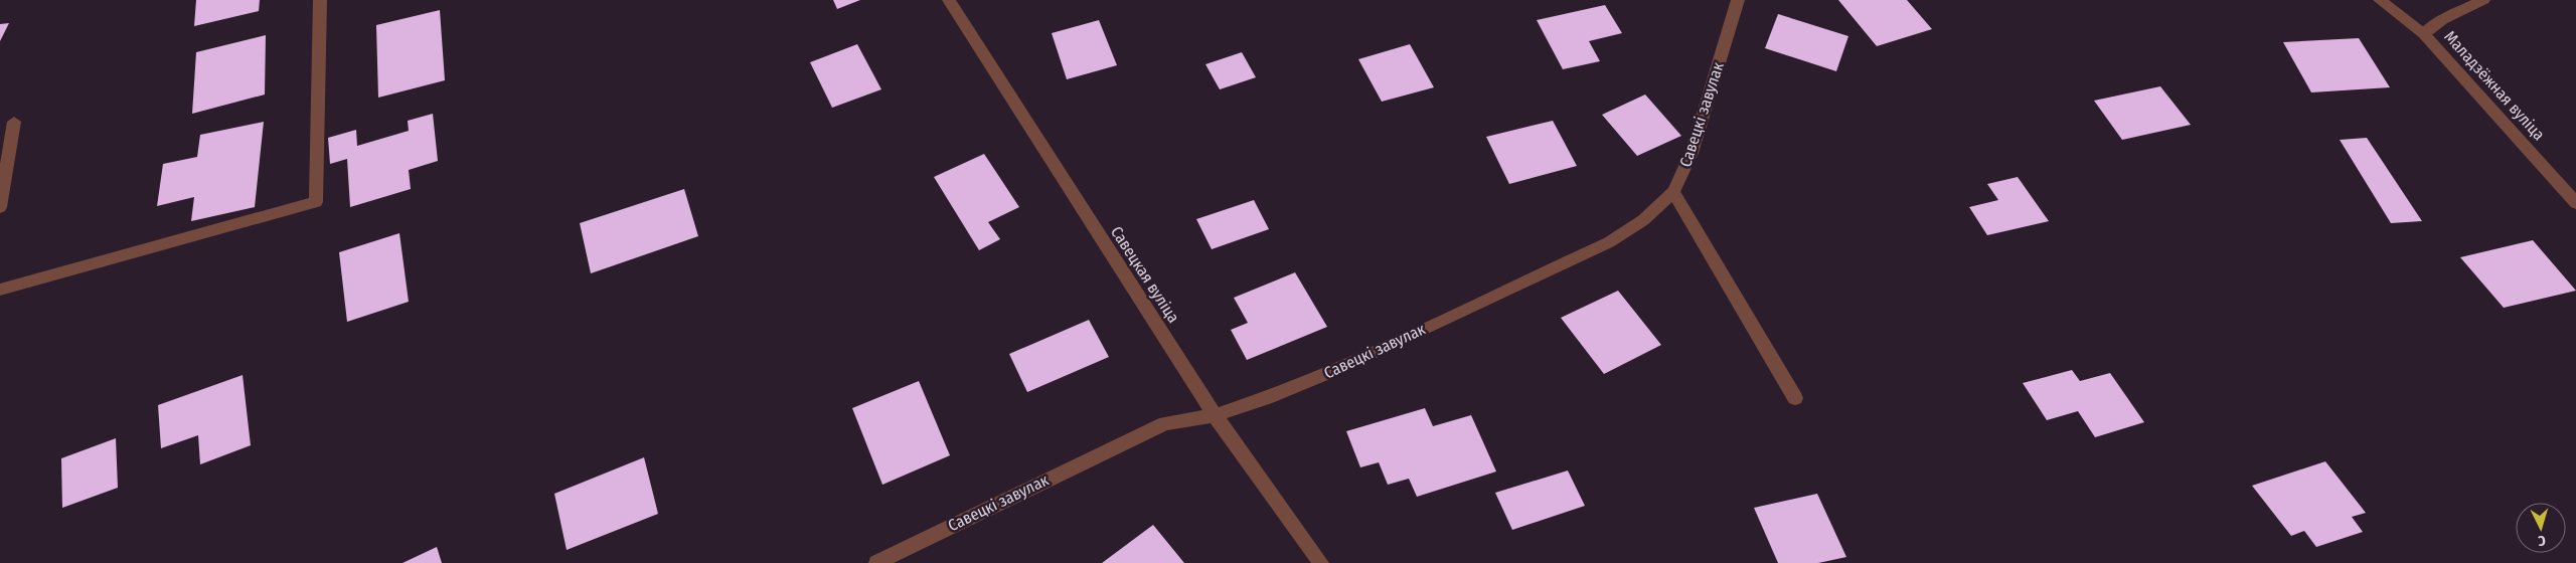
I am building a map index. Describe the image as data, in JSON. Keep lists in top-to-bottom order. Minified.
{"streets":{"street":["Маладзёжная вуліца","Савецкі завулак","Савецкая вуліца"]},"crossings":[["Савецкі завулак","Савецкая вуліца"]],"north":"bottom"}
